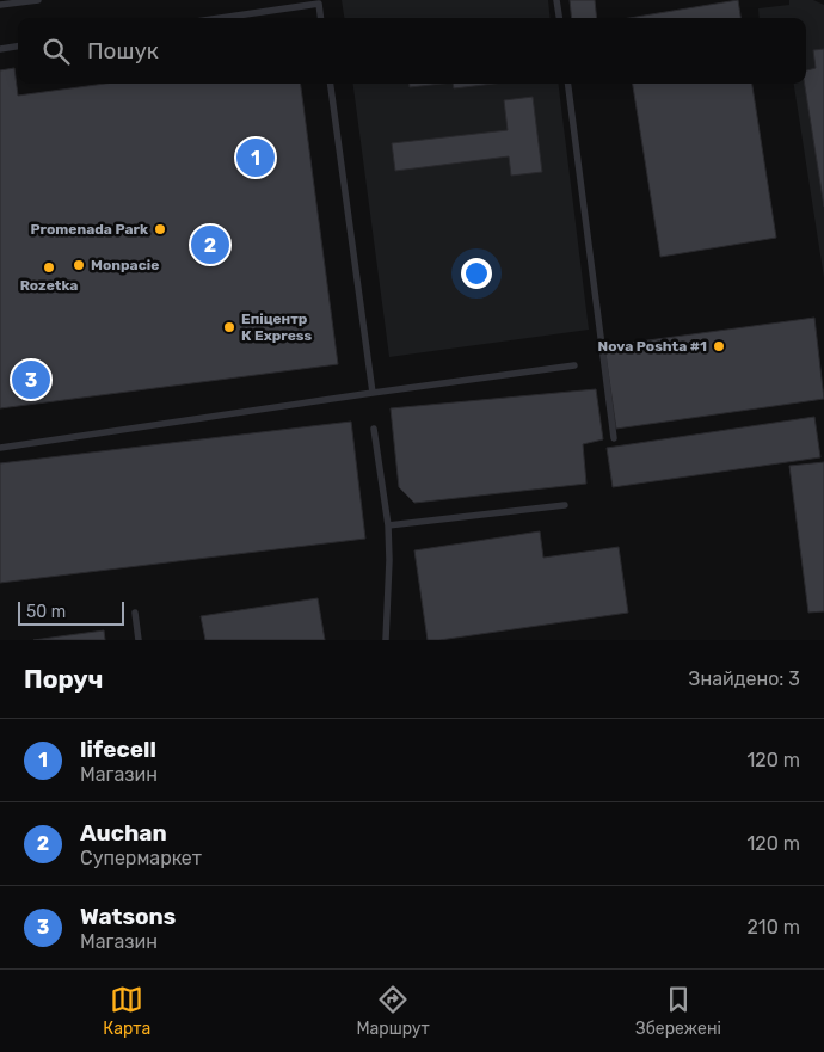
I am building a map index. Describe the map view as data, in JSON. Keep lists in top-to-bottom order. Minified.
{"places":["Promenada Park","Monpacie","Rozetka","Епіцентр К Express","Nova Poshta #1"],"scale_bar":"50 m","page":{"search":"Пошук","pins":["1","2","3"],"scale":"50 m","heading":["Поруч","Знайдено: 3"],"list":[{"mark":"1","name":"lifecell","note":"Магазин","value":"120 m"},{"mark":"2","name":"Auchan","note":"Супермаркет","value":"120 m"},{"mark":"3","name":"Watsons","note":"Магазин","value":"210 m"}],"nav":["Карта","Маршрут","Збережені"]}}
